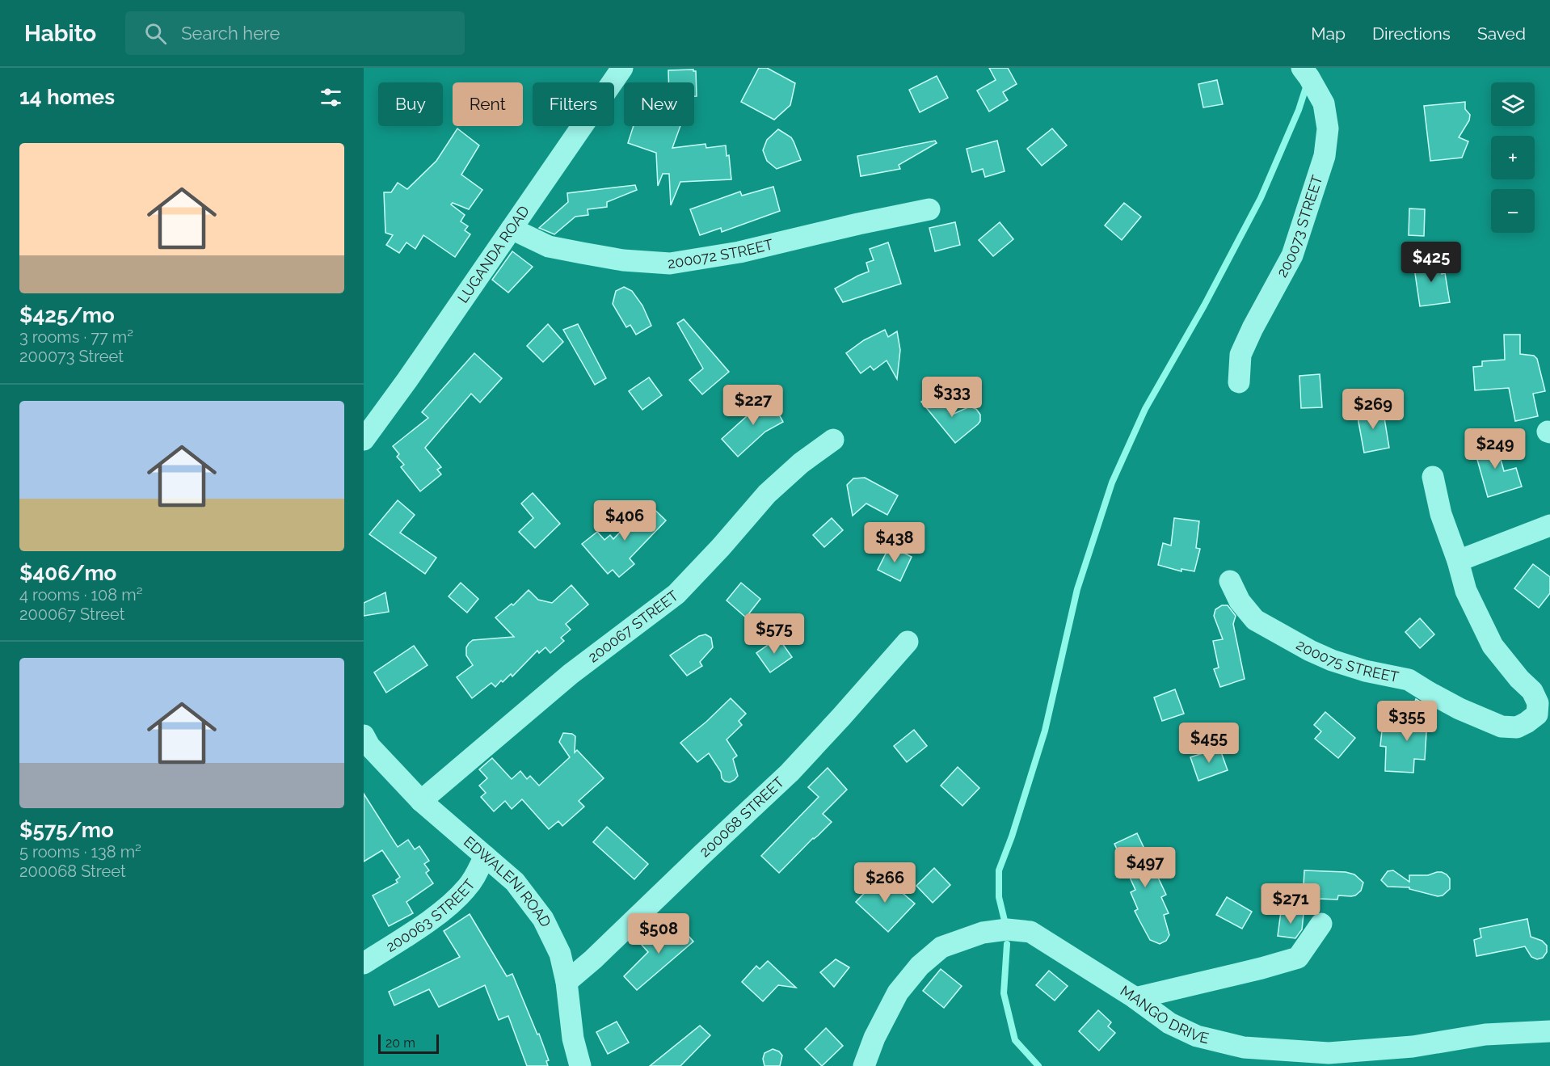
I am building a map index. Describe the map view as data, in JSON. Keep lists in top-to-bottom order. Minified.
{"streets":{"street":["200073 STREET","200072 STREET","LUGANDA ROAD","200067 STREET","200075 STREET","200068 STREET","EDWALENI ROAD","200063 STREET","MANGO DRIVE"]},"crossings":[["200072 STREET","LUGANDA ROAD"],["200067 STREET","EDWALENI ROAD"],["200068 STREET","EDWALENI ROAD"],["EDWALENI ROAD","200063 STREET"]],"scale_bar":"20 m","page":{"header":"Habito","search":"Search here","nav":["Map","Directions","Saved"],"heading":"14 homes","map_buttons":["+","−"],"chip":["Buy","Rent","Filters","New"],"list":[{"name":"$425/mo","note":"3 rooms · 77 m² · 200073 Street"},{"name":"$406/mo","note":"4 rooms · 108 m² · 200067 Street"},{"name":"$575/mo","note":"5 rooms · 138 m² · 200068 Street"}],"price":["$425","$333","$227","$269","$249","$406","$438","$575","$355","$455","$497","$266","$271","$508"],"scale":"20 m"}}
